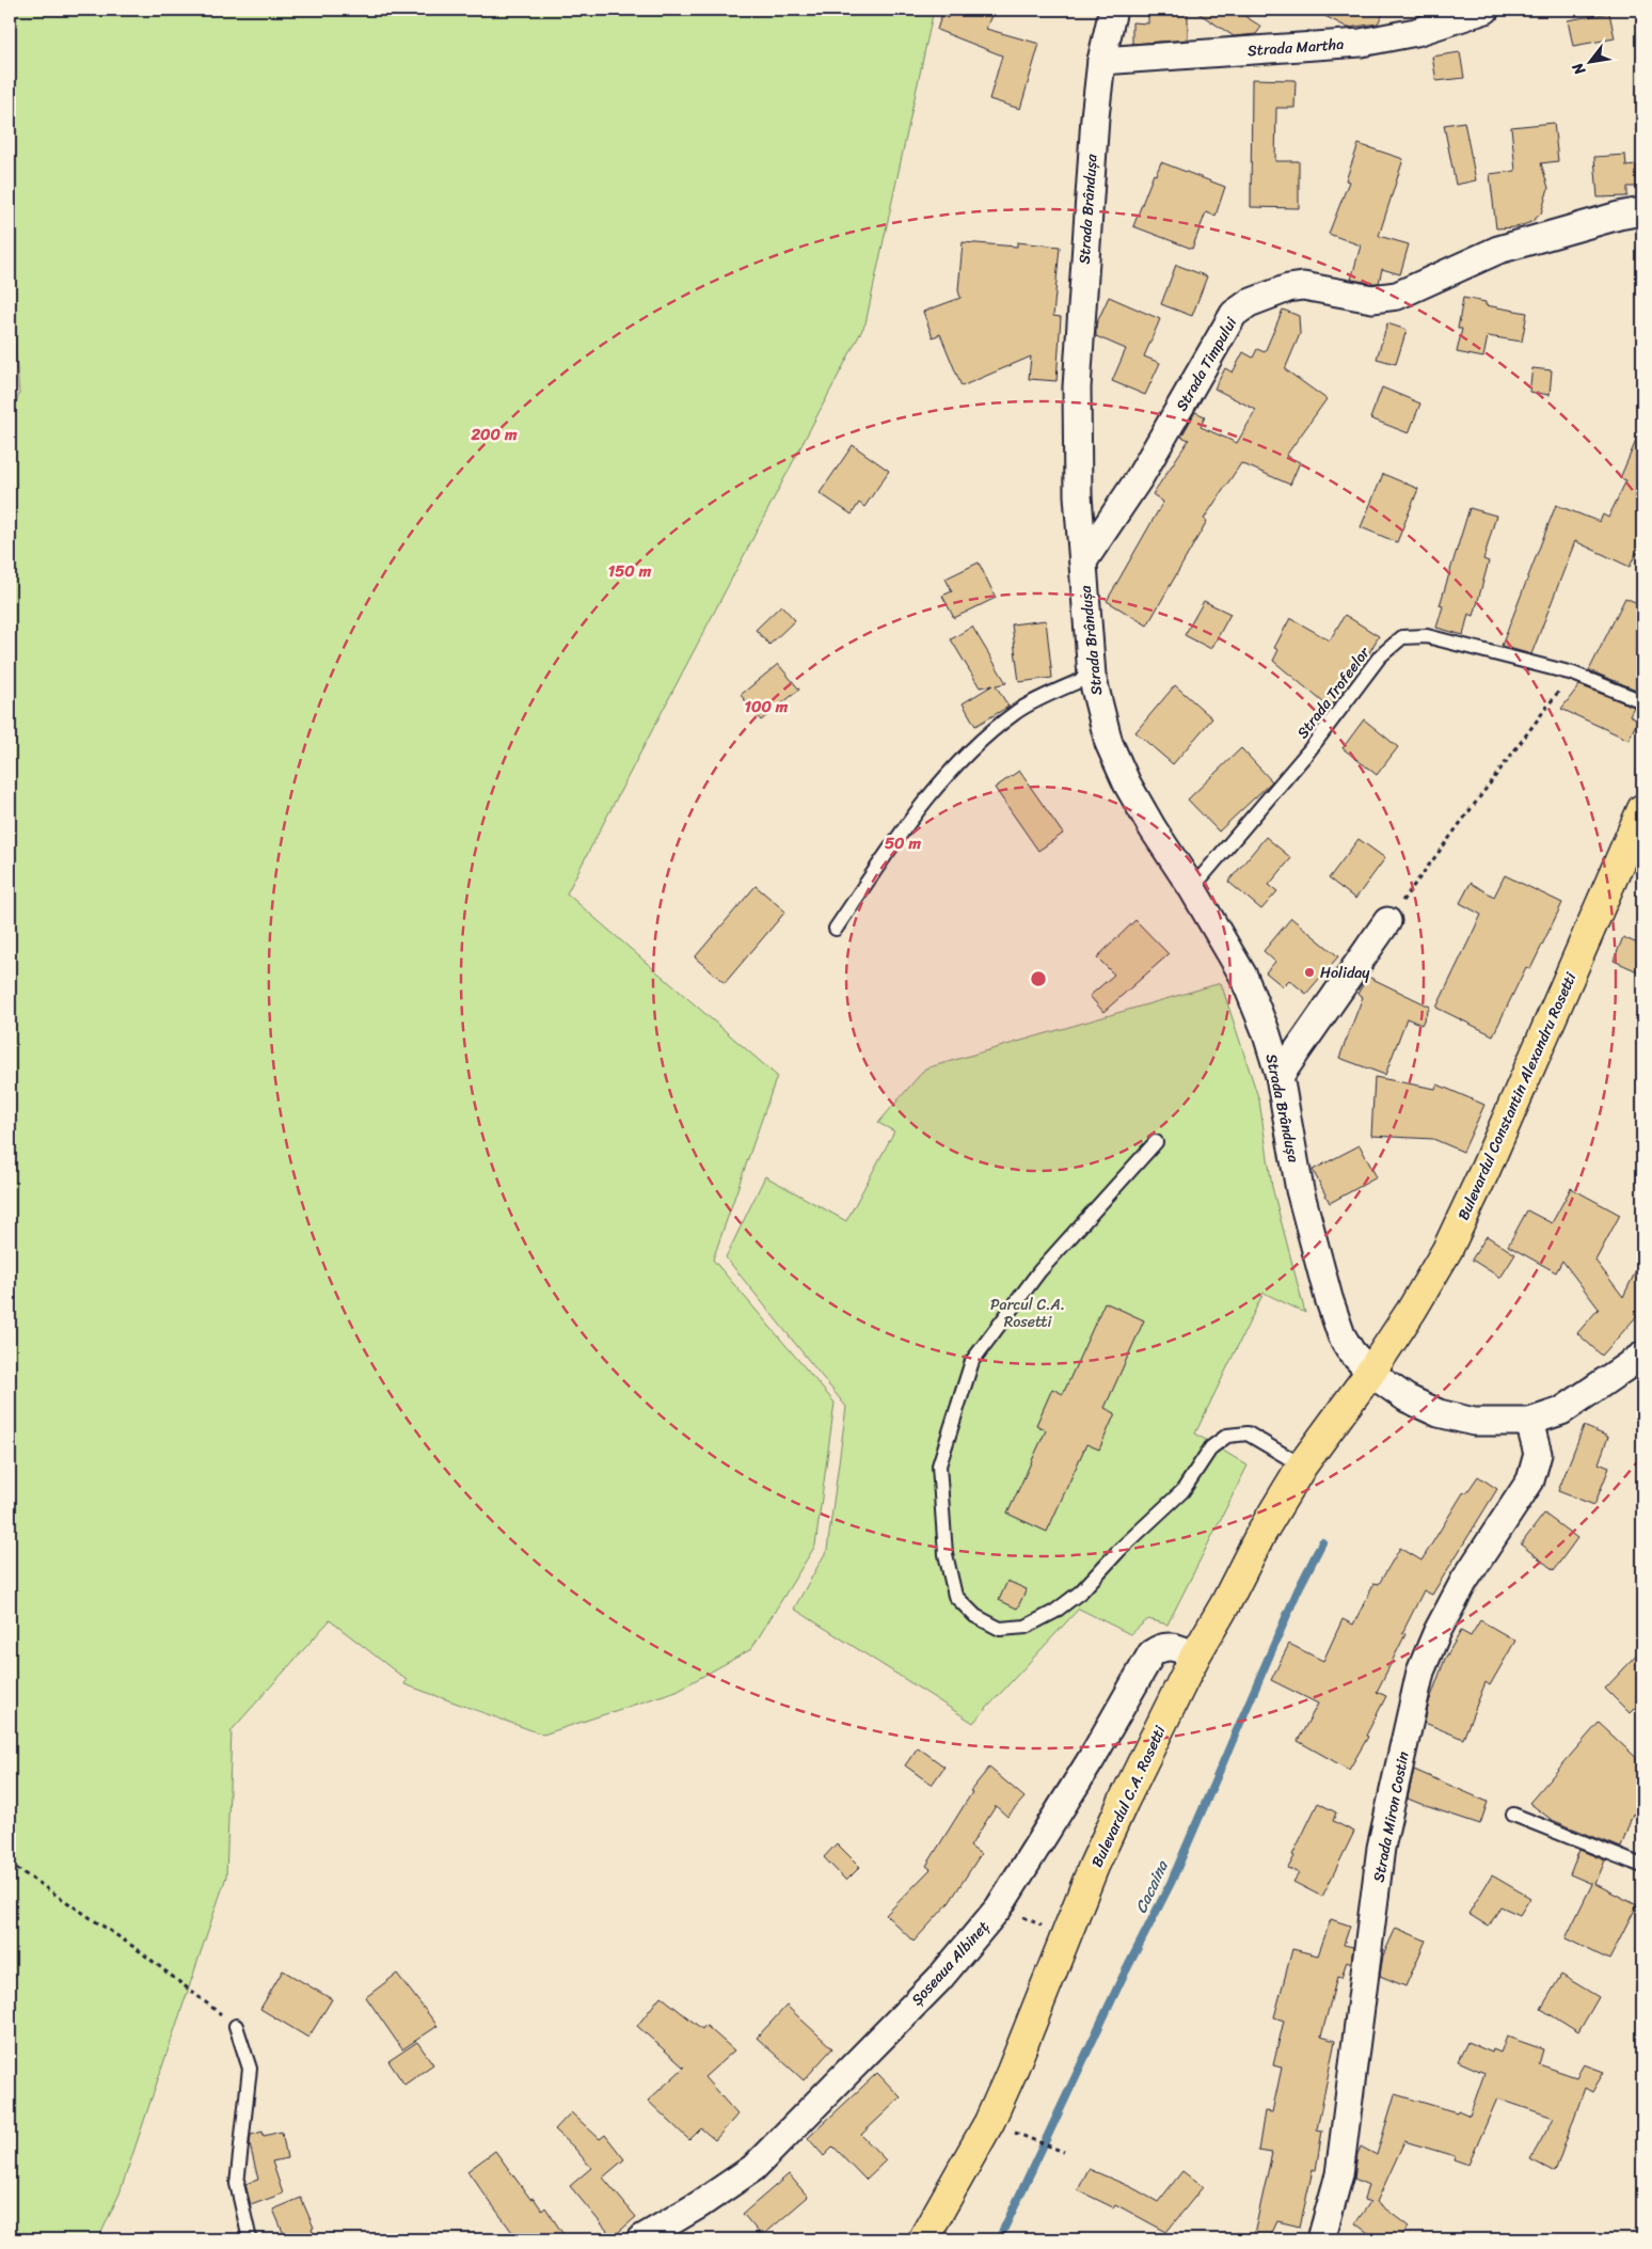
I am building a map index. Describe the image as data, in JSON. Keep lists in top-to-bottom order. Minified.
{"streets":{"main road":["Bulevardul Constantin Alexandru Rosetti","Bulevardul C.A. Rosetti"],"street":["Strada Martha","Strada Brândușa","Strada Timpului","Strada Miron Costin","Șoseaua Albineț"],"lane":["Strada Trofeelor"]},"crossings":[["Strada Martha","Strada Brândușa"],["Strada Brândușa","Strada Timpului"],["Strada Brândușa","Strada Trofeelor"],["Strada Brândușa","Bulevardul Constantin Alexandru Rosetti"],["Strada Brândușa","Bulevardul C.A. Rosetti"],["Strada Brândușa","Strada Miron Costin"],["Bulevardul Constantin Alexandru Rosetti","Bulevardul C.A. Rosetti"],["Bulevardul C.A. Rosetti","Șoseaua Albineț"]],"water":["Cacaina"],"parks":["Parcul C.A. Rosetti"],"places":["Holiday"],"north":"bottom left","rings":["200 m","150 m","100 m","50 m"]}
